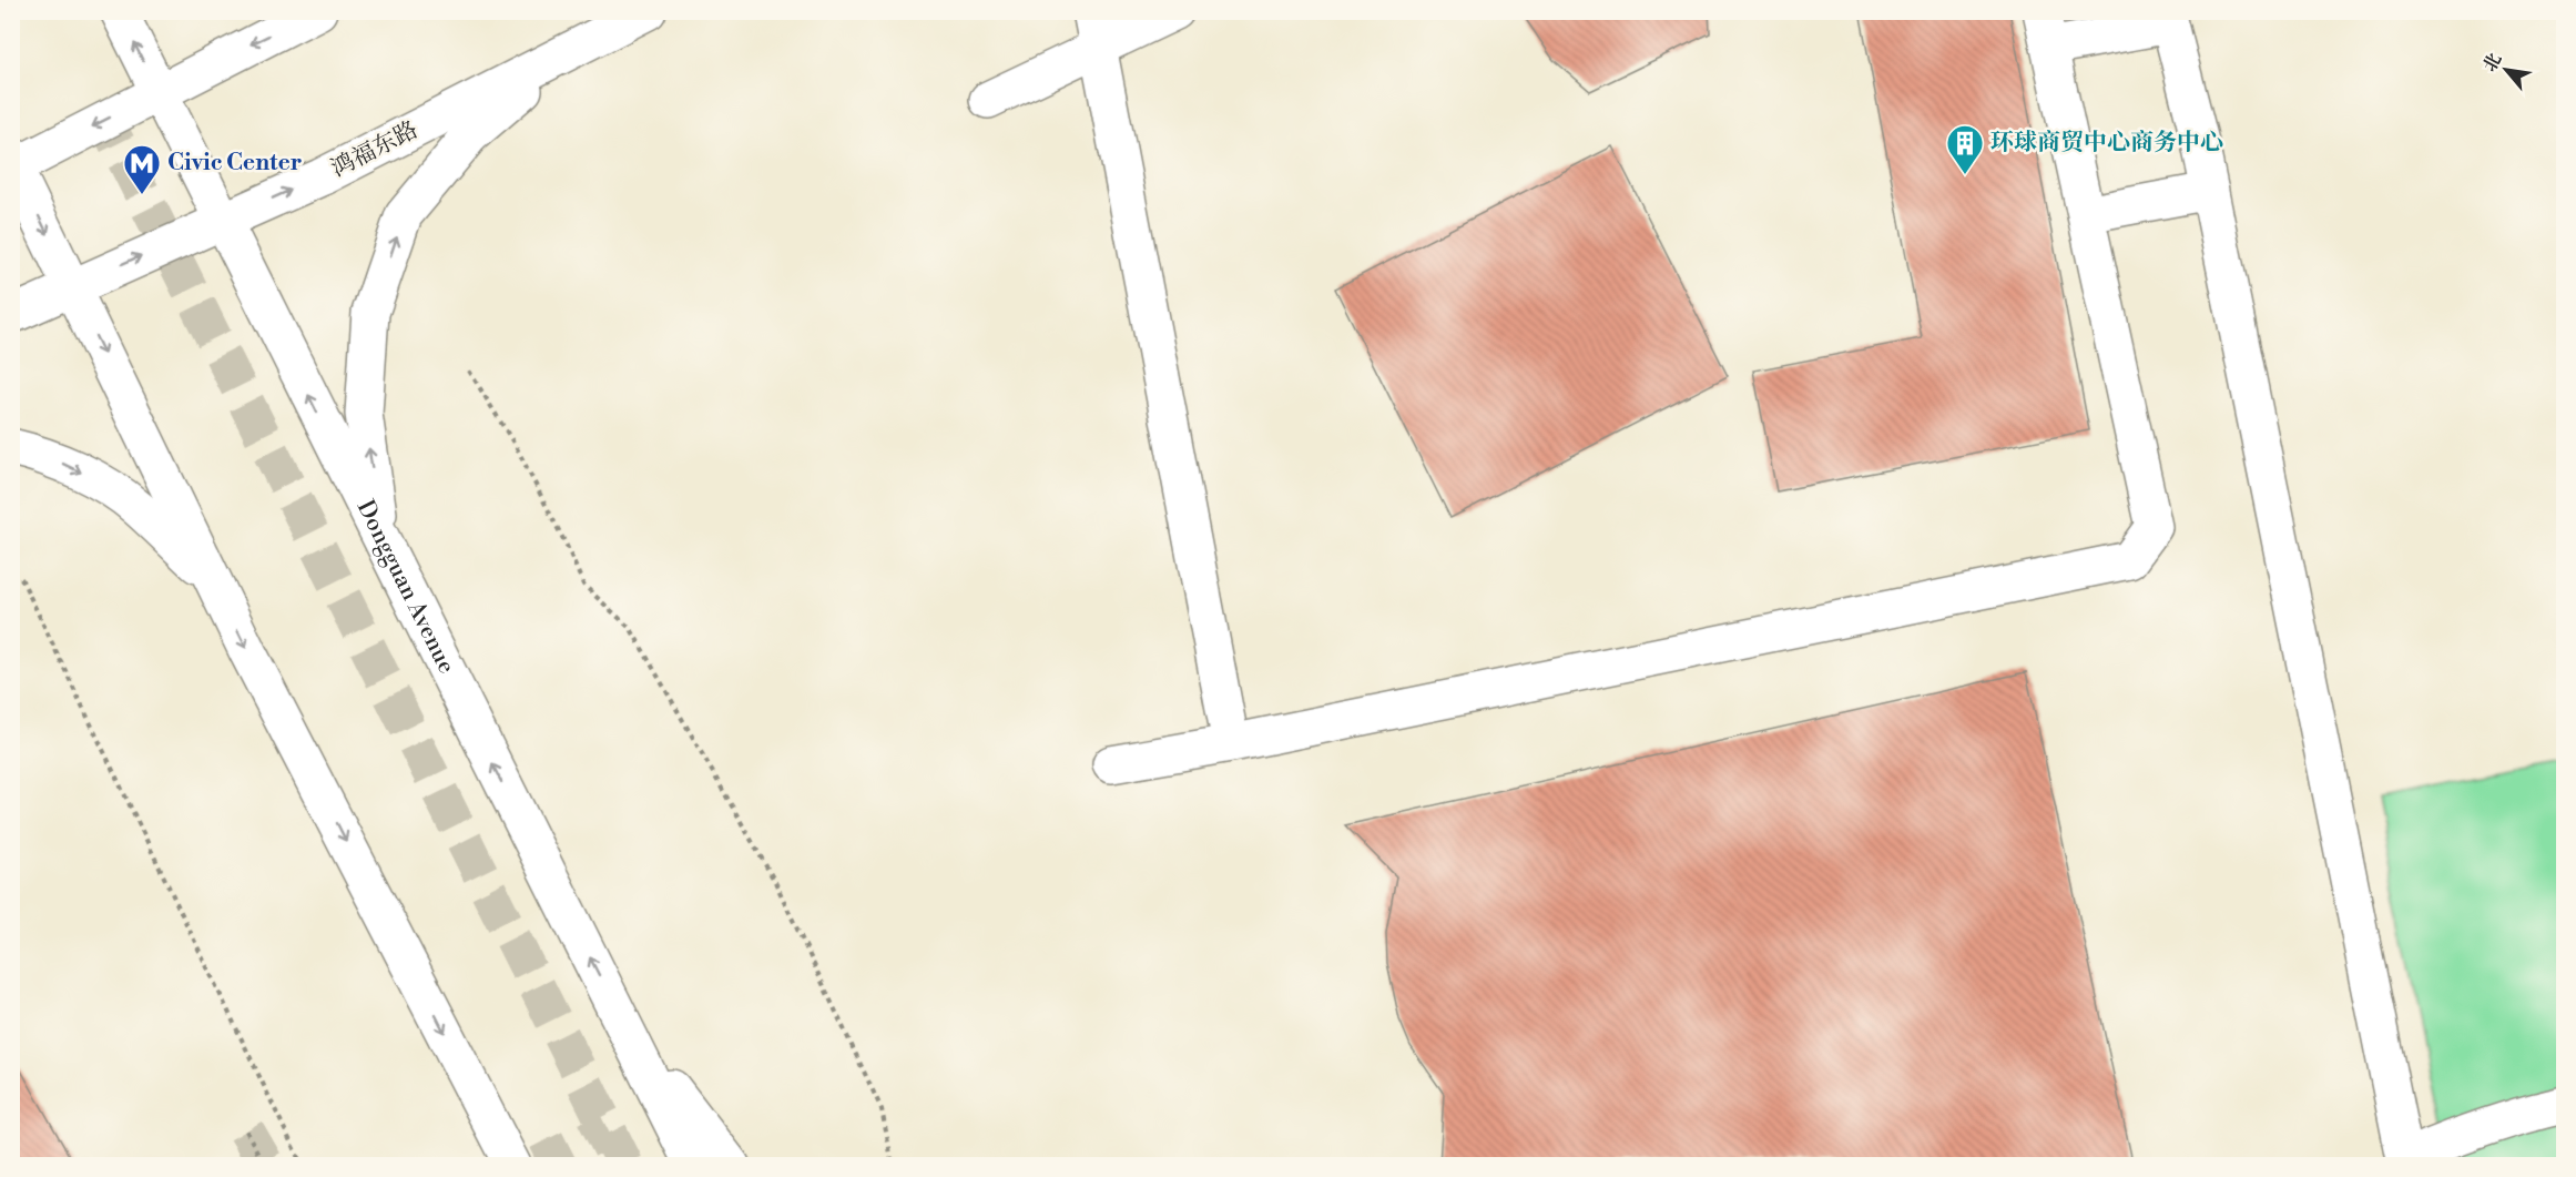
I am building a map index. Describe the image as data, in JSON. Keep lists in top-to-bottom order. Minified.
{"streets":{"main road":["鸿福东路","Dongguan Avenue"]},"crossings":[["鸿福东路","Dongguan Avenue"]],"places":{"building":["环球商贸中心商务中心"],"metro station":["Civic Center"]},"north":"top left"}
